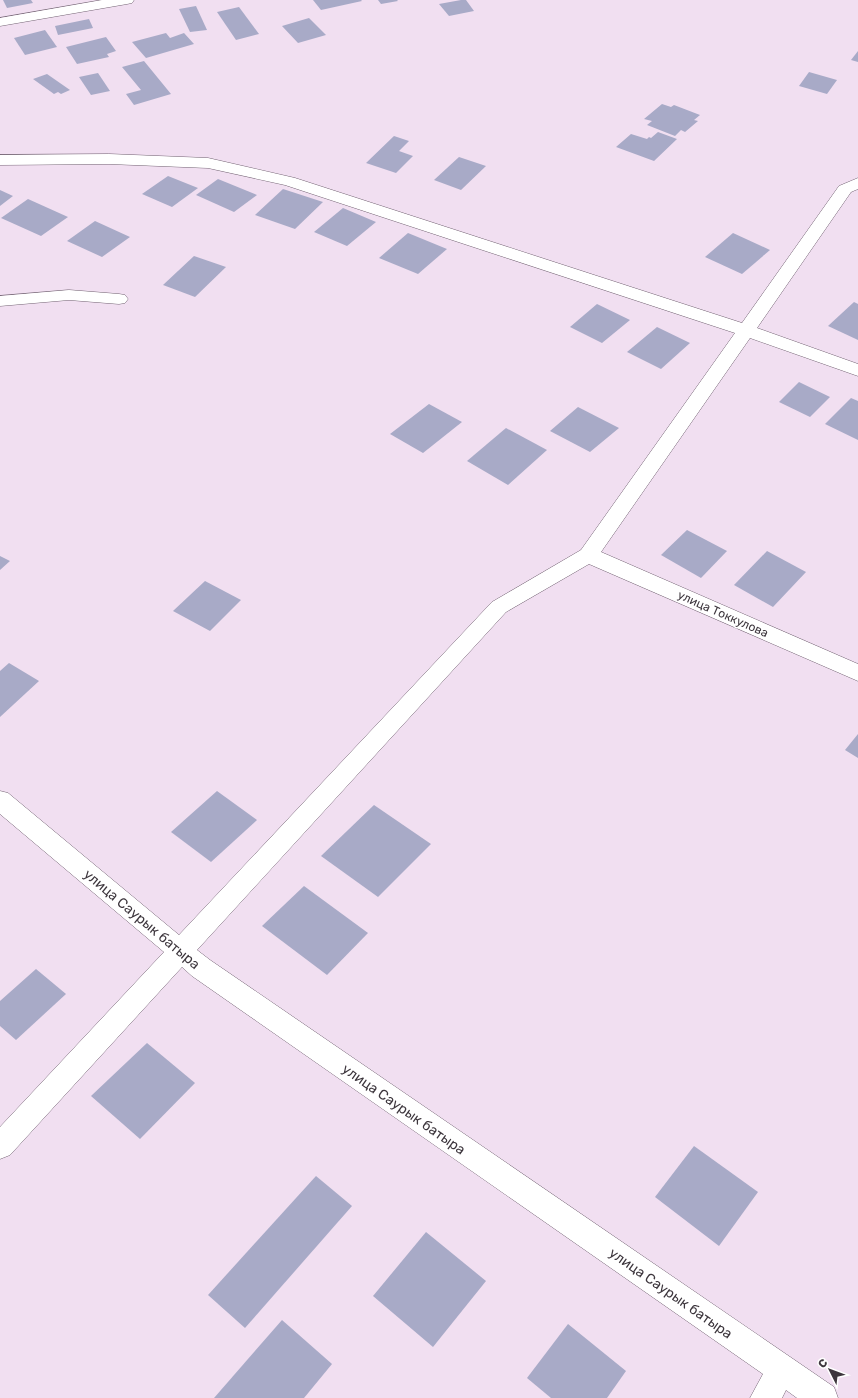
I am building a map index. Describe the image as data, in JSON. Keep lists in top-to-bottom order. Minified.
{"streets":{"street":["улица Токкулова","улица Саурык батыра"]},"north":"top left"}
